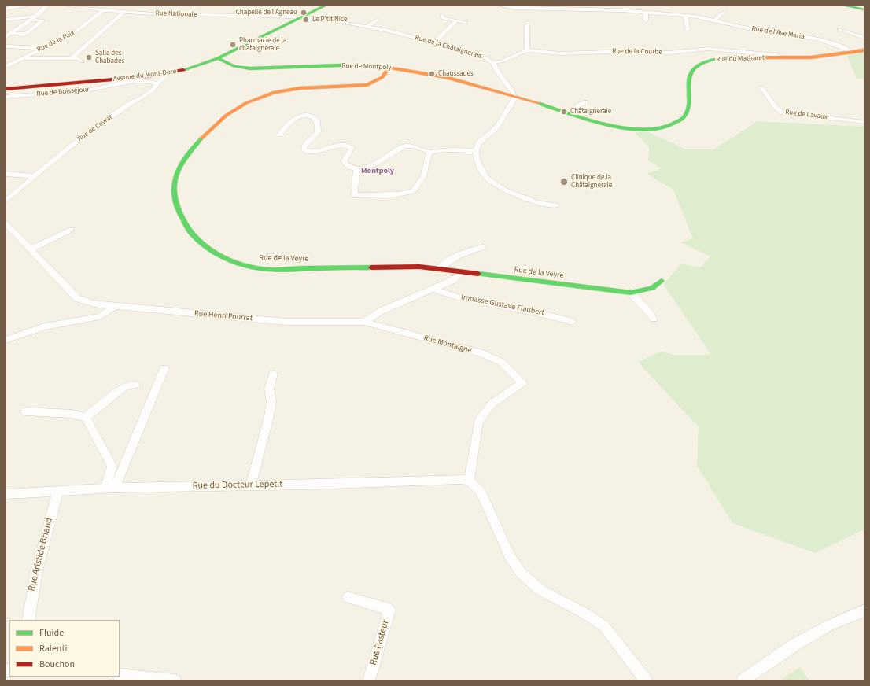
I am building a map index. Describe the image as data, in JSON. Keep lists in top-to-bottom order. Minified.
{"streets":{"street":["Rue Nationale","Rue de l'Ave Maria","Rue de la Paix","Rue de la Châtaigneraie","Rue de la Courbe","Rue du Matharet","Rue de Montpoly","Avenue du Mont-Dore","Rue de Boisséjour","Rue de Lavaux","Rue de Ceyrat","Rue de la Veyre","Impasse Gustave Flaubert","Rue Henri Pourrat","Rue Montaigne","Rue du Docteur Lepetit","Rue Aristide Briand","Rue Pasteur"]},"crossings":[["Rue Nationale","Rue de la Paix"],["Rue Nationale","Avenue du Mont-Dore"],["Rue de l'Ave Maria","Rue du Matharet"],["Rue de la Châtaigneraie","Rue de la Courbe"],["Rue de la Châtaigneraie","Avenue du Mont-Dore"],["Rue de la Courbe","Rue du Matharet"],["Rue du Matharet","Rue de Montpoly"],["Rue de Montpoly","Avenue du Mont-Dore"],["Rue de Montpoly","Rue de la Veyre"],["Avenue du Mont-Dore","Rue de Boisséjour"],["Avenue du Mont-Dore","Rue de Ceyrat"],["Rue Henri Pourrat","Rue Montaigne"],["Rue Montaigne","Rue du Docteur Lepetit"],["Rue du Docteur Lepetit","Rue Aristide Briand"]],"districts":["Montpoly"],"places":["Chapelle de l'Agneau","Le P'tit Nice","Pharmacie de la chataigneraie","Salle des Chabades","Chaussades","Châtaigneraie","Clinique de la Châtaigneraie"],"legend":["Fluide","Ralenti","Bouchon"]}
